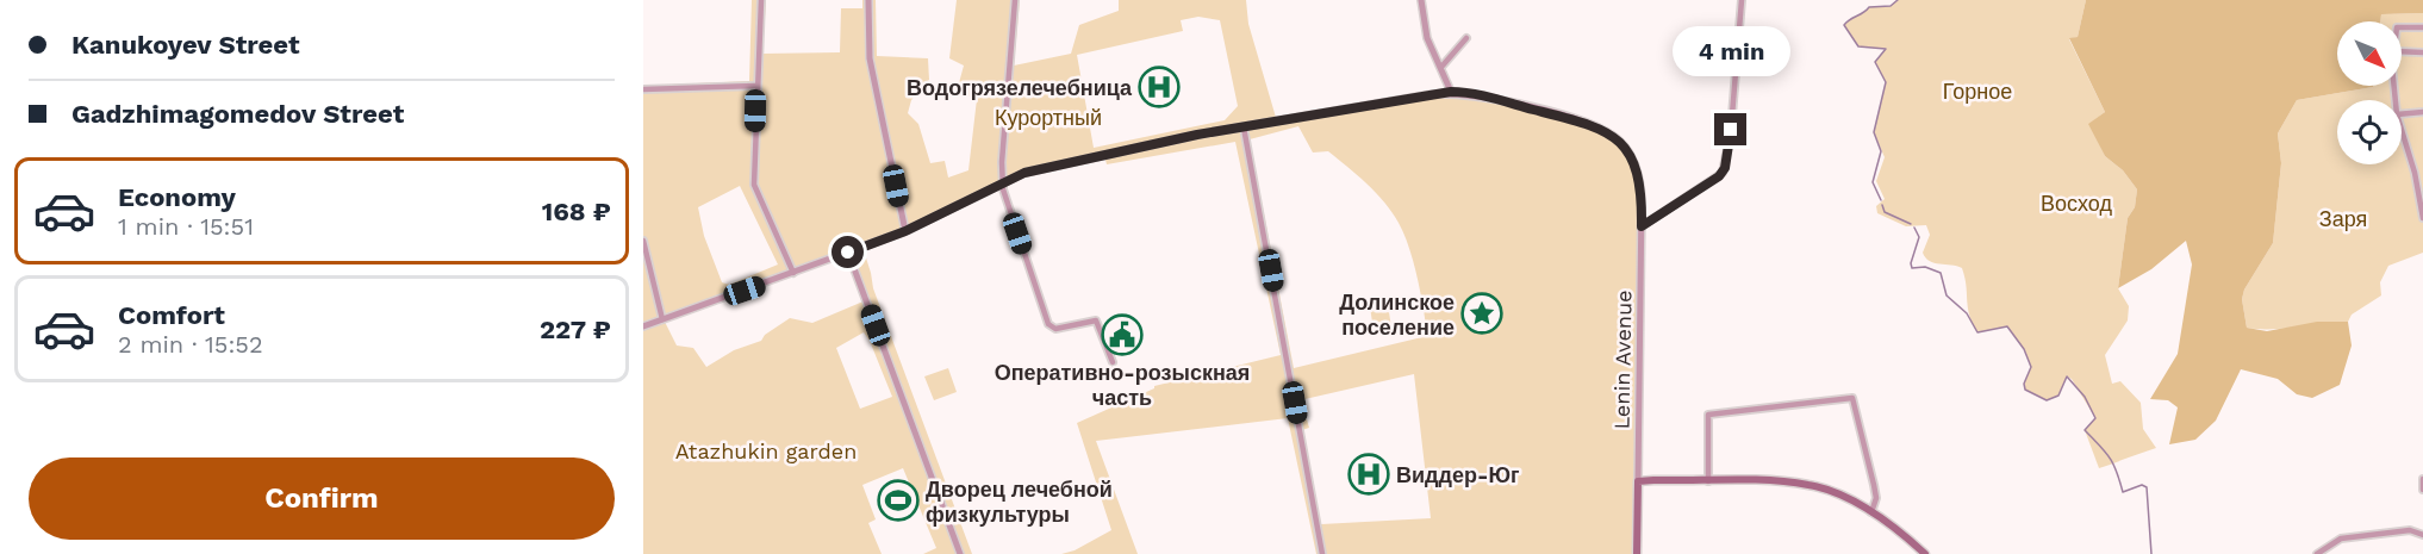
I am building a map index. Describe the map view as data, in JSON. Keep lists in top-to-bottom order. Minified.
{"streets":{"main road":["Lenin Avenue"]},"parks":["Горное","Курортный","Восход","Заря","Atazhukin garden"],"places":{"hospital":["Водогрязелечебница","Виддер-Юг"],"place":["Долинское поселение"],"public building":["Оперативно-розыскная часть"],"sports":["Дворец лечебной физкультуры"]},"north":"bottom right","page":{"banner":["Kanukoyev Street","Gadzhimagomedov Street"],"bubble":"4 min","list":[{"name":"Economy","note":"1 min · 15:51","value":"168 ₽"},{"name":"Comfort","note":"2 min · 15:52","value":"227 ₽"}],"buttons":"Confirm"}}
